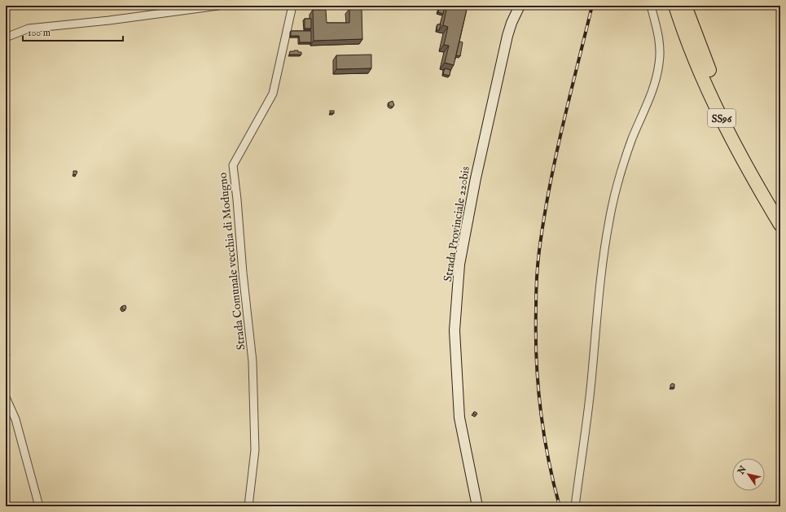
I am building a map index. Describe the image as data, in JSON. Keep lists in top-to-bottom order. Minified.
{"streets":{"highway":["SS96"],"street":["Strada Provinciale 220bis","Strada Comunale vecchia di Modugno"]},"scale_bar":"100 m","north":"top left"}
